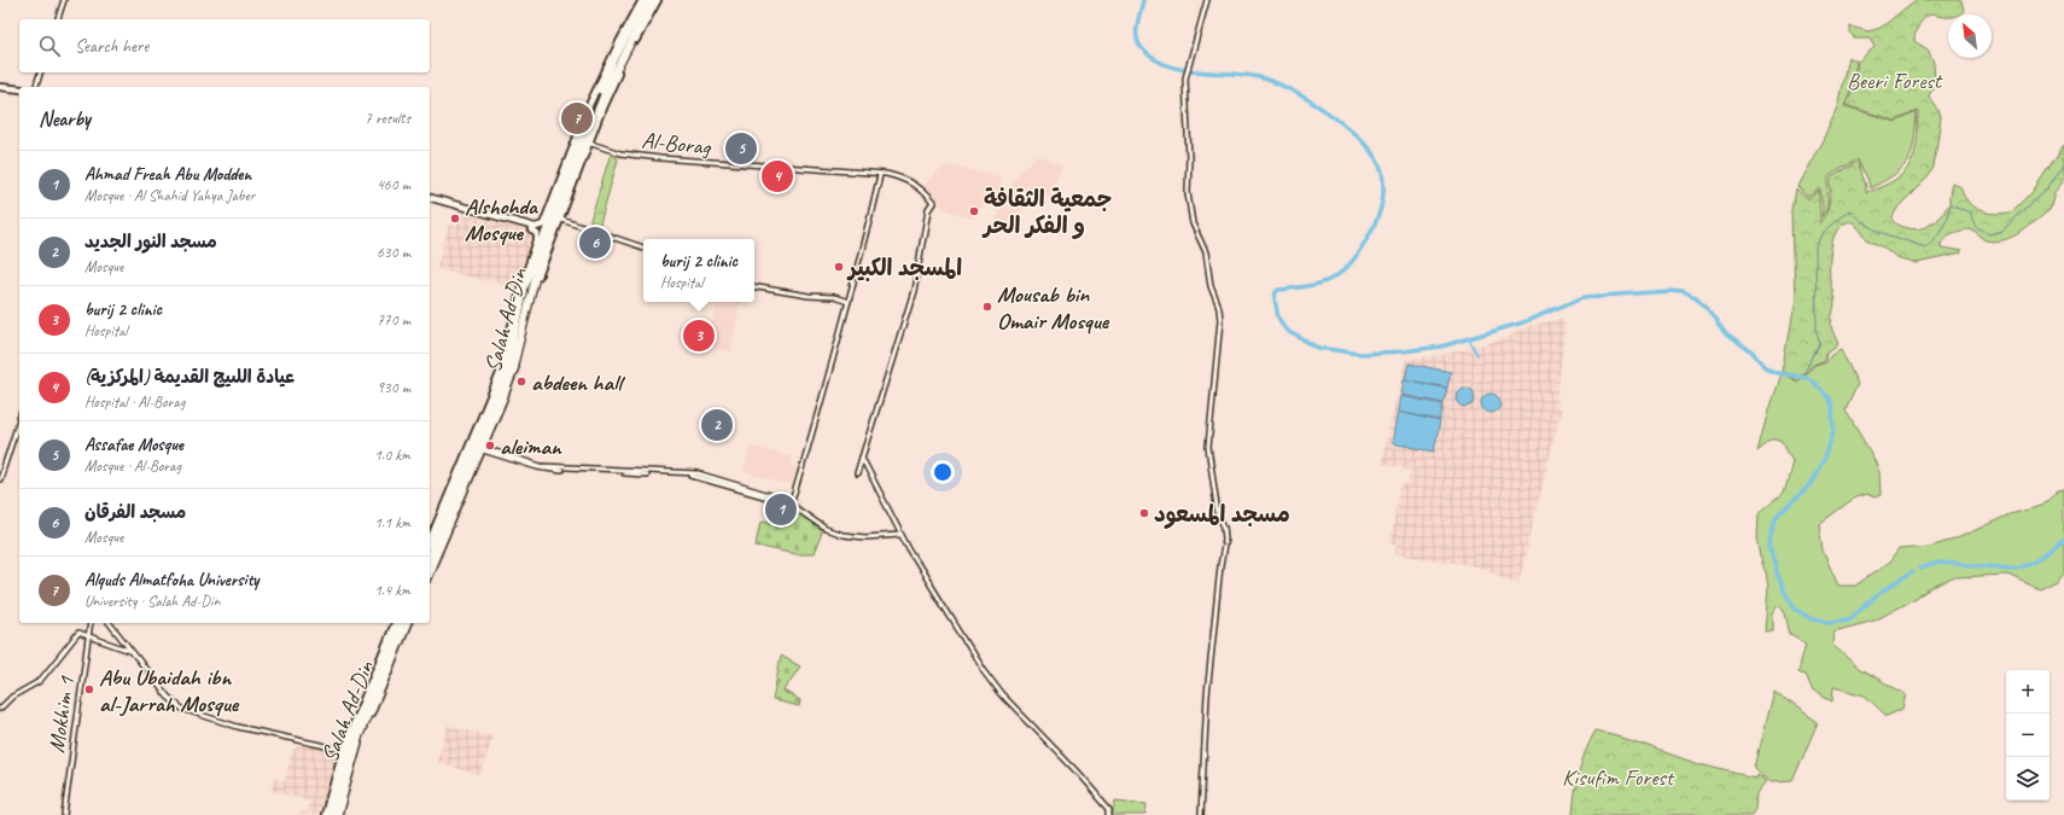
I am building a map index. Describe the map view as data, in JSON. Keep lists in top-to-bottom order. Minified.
{"streets":{"highway":["Salah Ad-Din"],"street":["Al-Borag","Mokhim 1"]},"crossings":[["Al-Borag","Salah Ad-Din"]],"parks":["Beeri Forest","Kisufim Forest"],"places":["جمعية الثقافة و الفكر الحر","Alshohda Mosque","المسجد الكبير","Mousab bin Omair Mosque","abdeen hall","aleiman","مسجد المسعود","Abu Ubaidah ibn al-Jarrah Mosque"],"north":"top left","page":{"search":"Search here","heading":["Nearby","7 results"],"pins":["7","5","4","6","3","2","1"],"list":[{"mark":"1","name":"Ahmad Freah Abu Modden","note":"Mosque · Al Shahid Yahya Jaber","value":"460 m"},{"mark":"2","name":"مسجد النور الجديد","note":"Mosque","value":"630 m"},{"mark":"3","name":"burij 2 clinic","note":"Hospital","value":"770 m"},{"mark":"4","name":"عيادة اللىيج القديمة (المركزية)","note":"Hospital · Al-Borag","value":"930 m"},{"mark":"5","name":"Assafae Mosque","note":"Mosque · Al-Borag","value":"1.0 km"},{"mark":"6","name":"مسجد الفرقان","note":"Mosque","value":"1.1 km"},{"mark":"7","name":"Alquds Almatfoha University","note":"University · Salah Ad-Din","value":"1.4 km"}],"popup":["burij 2 clinic","Hospital"],"map_buttons":["+","−"]}}
